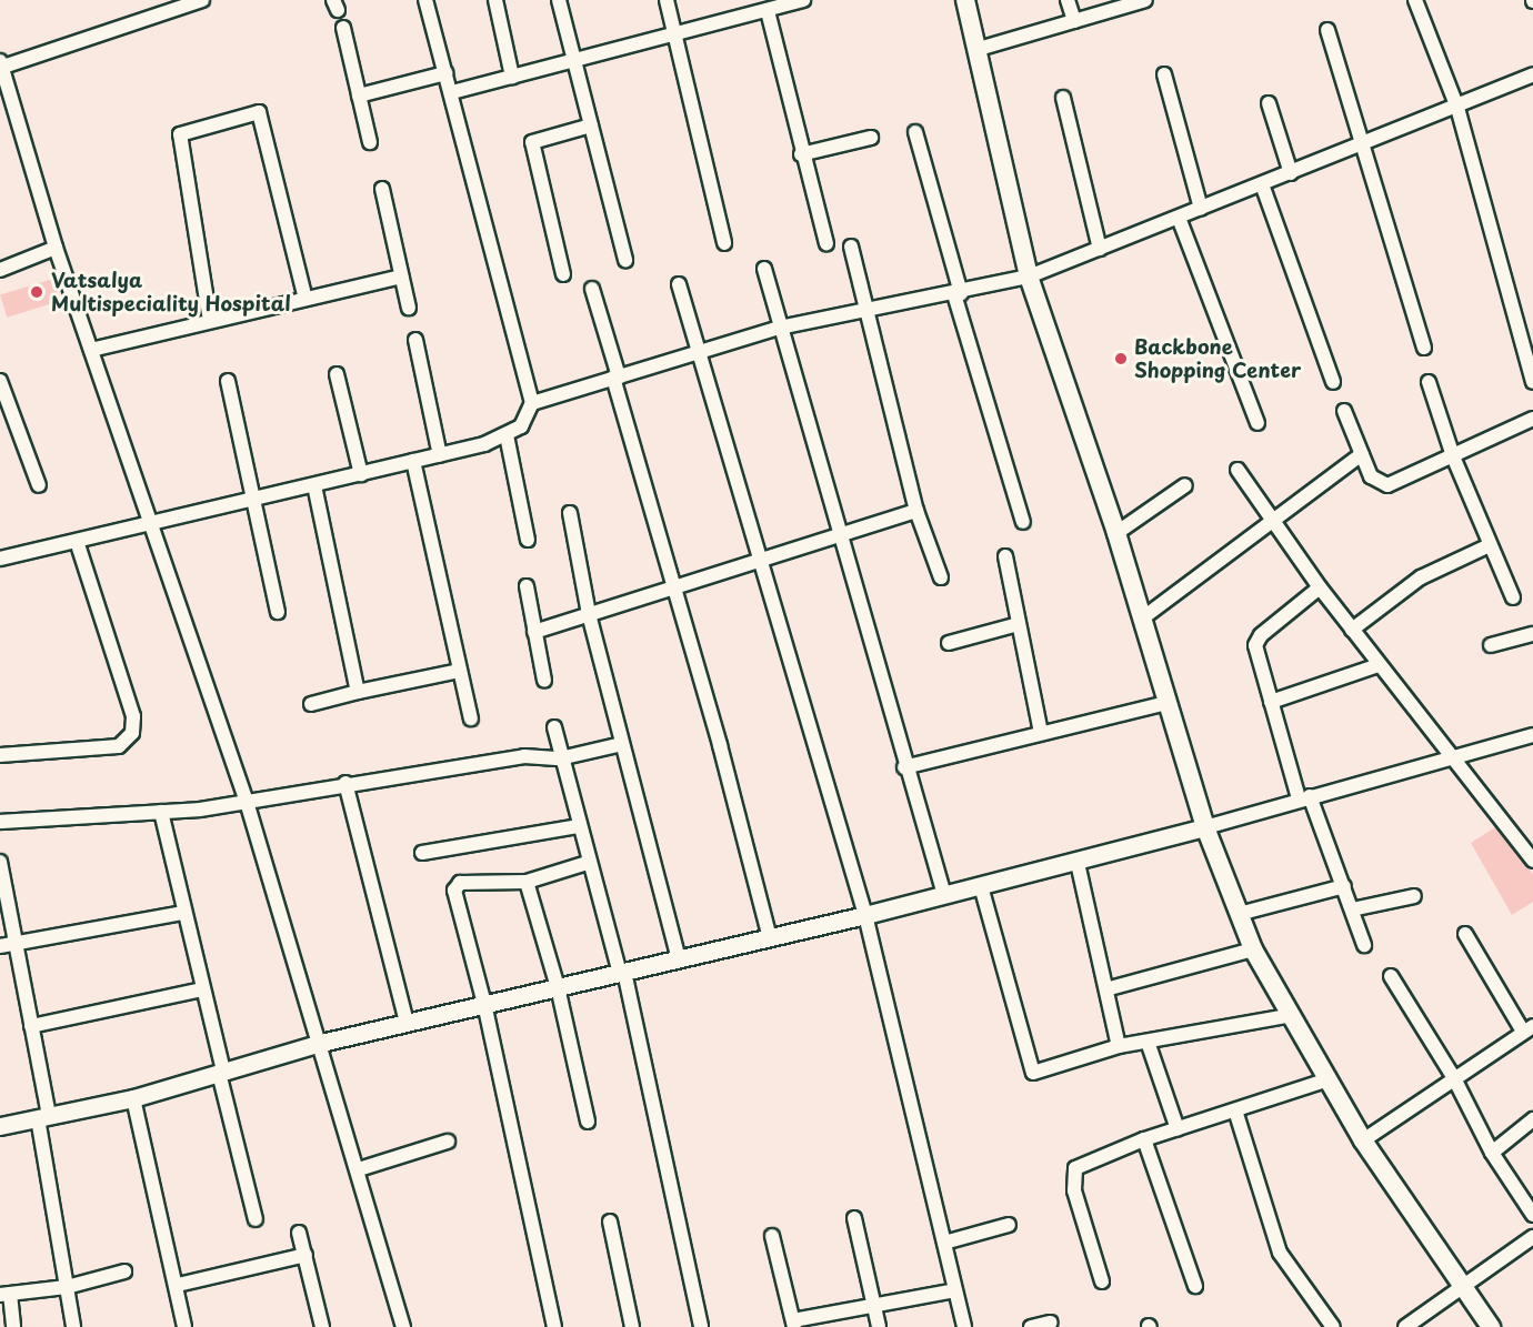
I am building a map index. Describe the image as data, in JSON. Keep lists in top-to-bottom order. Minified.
{"places":["Vatsalya Multispeciality Hospital","Backbone Shopping Center"]}
